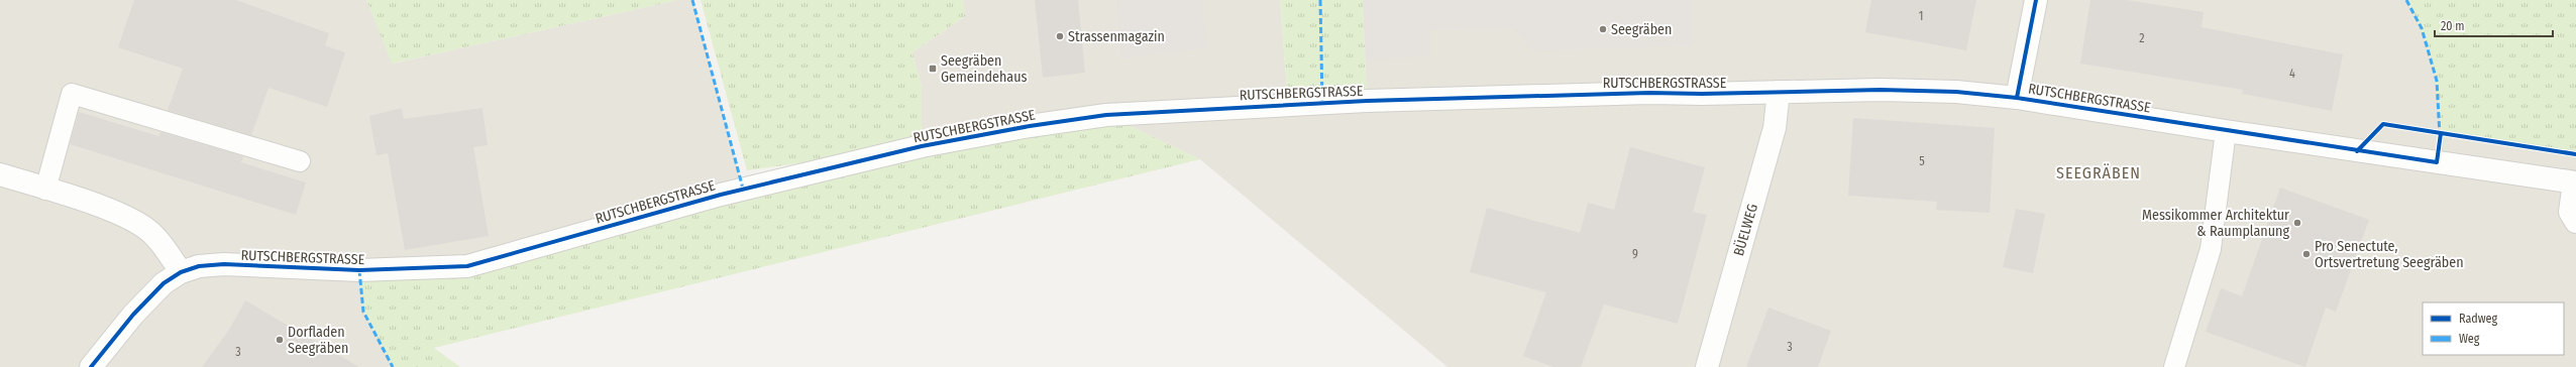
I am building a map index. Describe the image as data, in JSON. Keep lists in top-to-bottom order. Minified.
{"streets":{"street":["RUTSCHBERGSTRASSE","BÜELWEG"]},"crossings":[["RUTSCHBERGSTRASSE","BÜELWEG"]],"districts":["SEEGRÄBEN"],"places":{"other":["Seegräben","Strassenmagazin","Messikommer Architektur & Raumplanung","Pro Senectute, Ortsvertretung Seegräben","Dorfladen Seegräben"],"transit":["Seegräben Gemeindehaus"]},"house_numbers":["1","2","4","5","9","3","3"],"legend":["Radweg","Weg"],"scale_bar":"20 m"}
